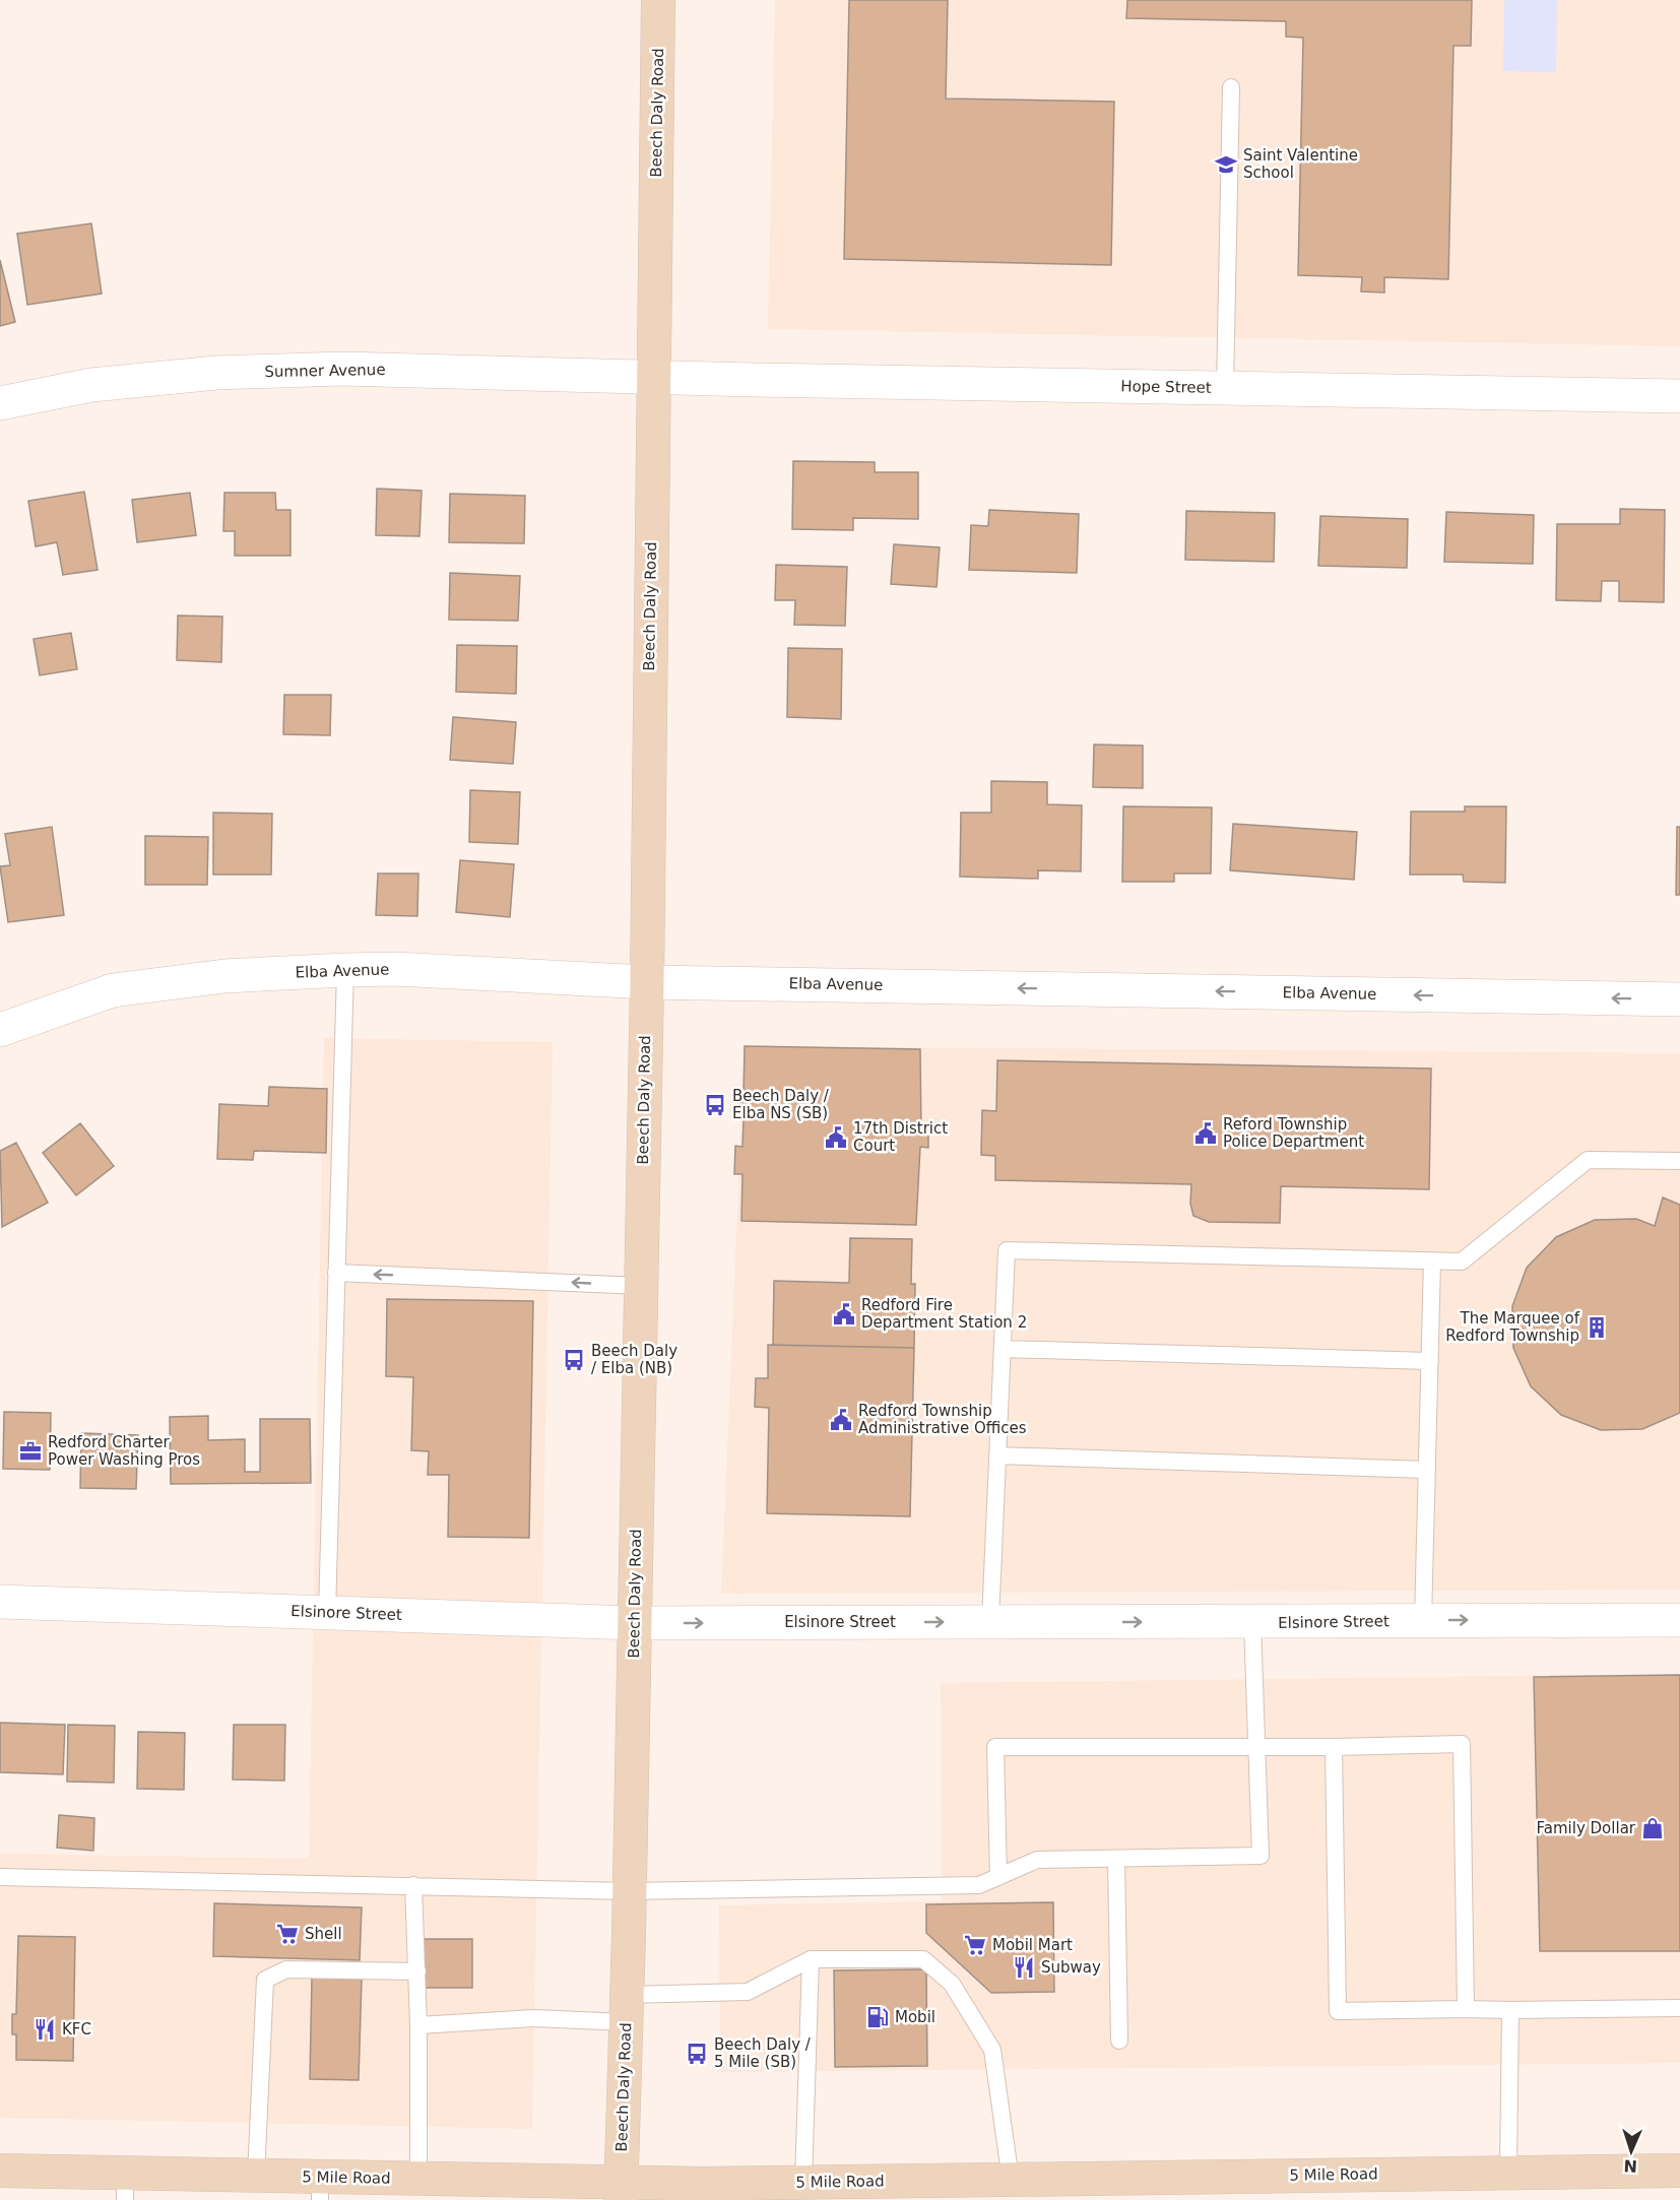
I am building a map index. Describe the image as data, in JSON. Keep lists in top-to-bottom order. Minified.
{"streets":{"main road":["Beech Daly Road","5 Mile Road"],"street":["Sumner Avenue","Hope Street","Elba Avenue","Elsinore Street"]},"crossings":[["Beech Daly Road","Sumner Avenue"],["Beech Daly Road","Hope Street"],["Beech Daly Road","Elba Avenue"],["Beech Daly Road","Elsinore Street"],["Beech Daly Road","5 Mile Road"],["Sumner Avenue","Hope Street"]],"one_way":["Elba Avenue","Elsinore Street"],"places":{"school or university":["Saint Valentine School"],"bus stop":["Beech Daly / Elba NS (SB)","Beech Daly / Elba (NB)","Beech Daly / 5 Mile (SB)"],"public building":["Reford Township Police Department","17th District Court","Redford Fire Department Station 2","Redford Township Administrative Offices"],"building":["The Marquee of Redford Township"],"office":["Redford Charter Power Washing Pros"],"shop":["Family Dollar"],"supermarket":["Shell","Mobil Mart"],"restaurant":["Subway","KFC"],"fuel station":["Mobil"]},"north":"bottom"}
